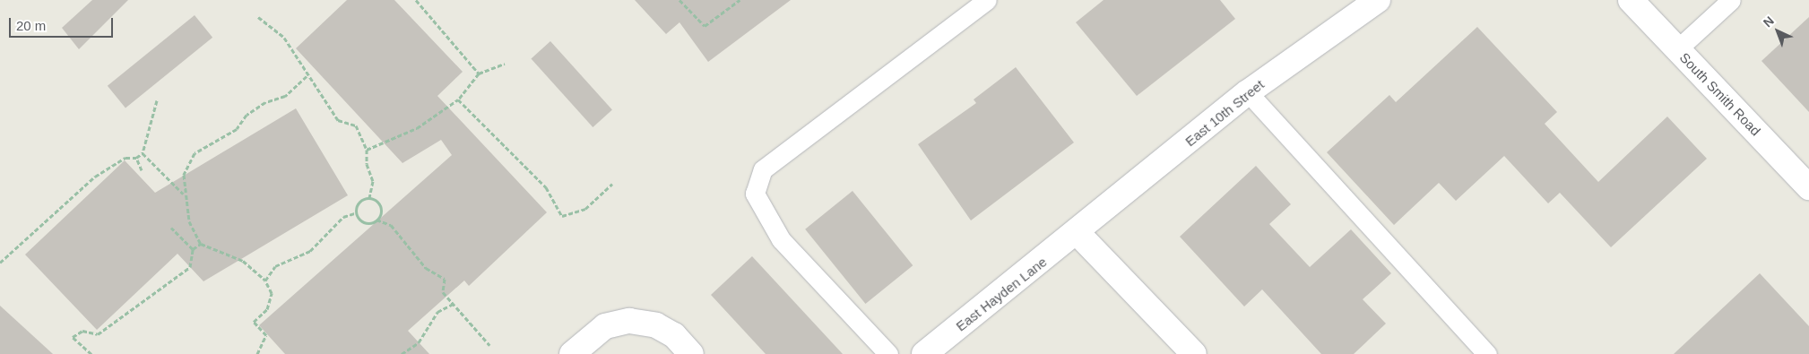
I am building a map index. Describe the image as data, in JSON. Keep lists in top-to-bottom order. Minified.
{"streets":{"street":["South Smith Road","East 10th Street","East Hayden Lane"]},"crossings":[["East 10th Street","East Hayden Lane"]],"scale_bar":"20 m","north":"top left"}
